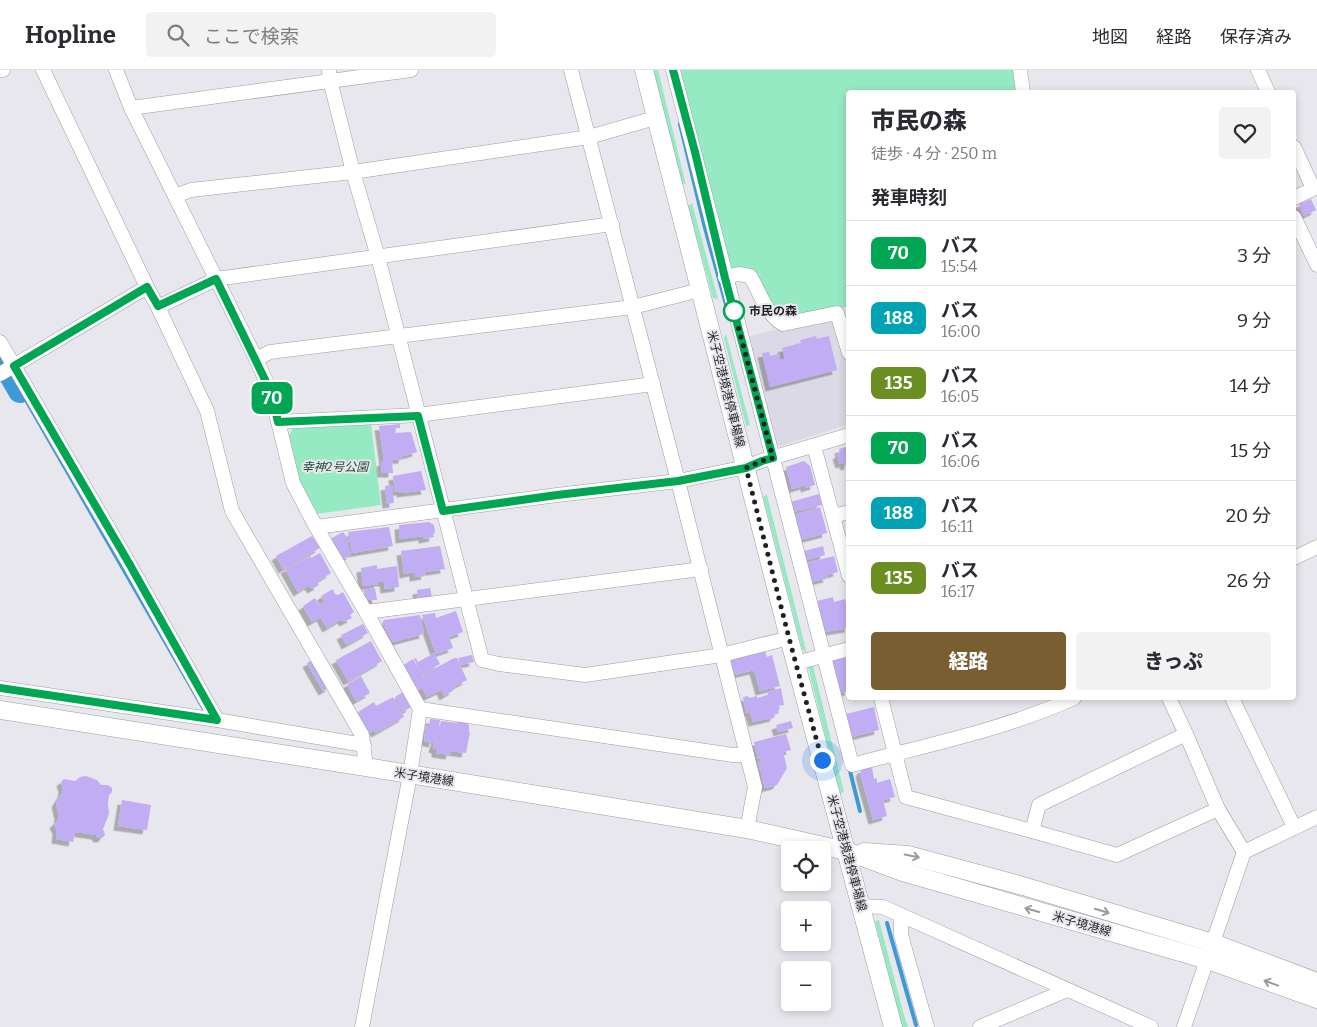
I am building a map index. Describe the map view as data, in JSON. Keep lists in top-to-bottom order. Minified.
{"streets":{"main road":["米子空港境港停車場線","米子境港線"]},"crossings":[["米子空港境港停車場線","米子境港線"]],"parks":["幸神2号公園"],"places":["市民の森"],"lines":["bus line 70"],"page":{"header":"Hopline","search":"ここで検索","nav":["地図","経路","保存済み"],"on_map":"70","heading":[["市民の森","徒歩 · 4 分 · 250 m"],"発車時刻"],"list":[{"mark":"70","name":"バス","note":"15:54","value":"3 分"},{"mark":"188","name":"バス","note":"16:00","value":"9 分"},{"mark":"135","name":"バス","note":"16:05","value":"14 分"},{"mark":"70","name":"バス","note":"16:06","value":"15 分"},{"mark":"188","name":"バス","note":"16:11","value":"20 分"},{"mark":"135","name":"バス","note":"16:17","value":"26 分"}],"buttons":["経路","きっぷ"],"map_buttons":["+","−"]}}
